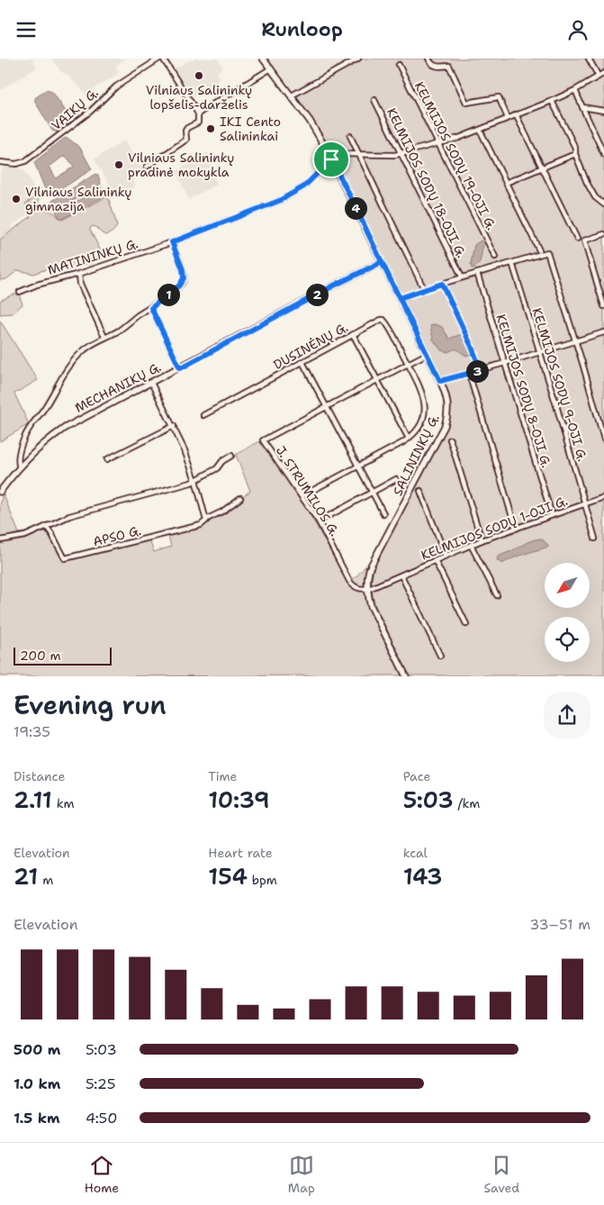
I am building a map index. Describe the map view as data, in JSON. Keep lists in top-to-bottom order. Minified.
{"streets":{"main road":["MECHANIKŲ G.","SALININKŲ G."],"street":["VAIKŲ G.","KELMIJOS SODŲ 19-OJI G.","KELMIJOS SODŲ 18-OJI G.","MATININKŲ G.","DUSINĖNŲ G.","KELMIJOS SODŲ 9-OJI G.","KELMIJOS SODŲ 8-OJI G.","J. STRUMILOS G.","KELMIJOS SODŲ 1-OJI G.","APSO G."]},"crossings":[["MATININKŲ G.","SALININKŲ G."],["DUSINĖNŲ G.","J. STRUMILOS G."],["KELMIJOS SODŲ 9-OJI G.","KELMIJOS SODŲ 1-OJI G."],["MECHANIKŲ G.","SALININKŲ G."],["KELMIJOS SODŲ 8-OJI G.","KELMIJOS SODŲ 1-OJI G."],["SALININKŲ G.","J. STRUMILOS G."],["SALININKŲ G.","KELMIJOS SODŲ 1-OJI G."],["J. STRUMILOS G.","KELMIJOS SODŲ 1-OJI G."]],"places":["Vilniaus Salininkų lopšelis-darželis","IKI Cento Salininkai","Vilniaus Salininkų pradinė mokykla","Vilniaus Salininkų gimnazija"],"scale_bar":"200 m","north":"bottom left","page":{"header":"Runloop","pins":["4","1","2","3"],"scale":"200 m","heading":["Evening run","19:35"],"stats":[["Distance","2.11 km"],["Time","10:39"],["Pace","5:03 /km"],["Elevation","21 m"],["Heart rate","154 bpm"],["kcal","143"]],"chart":["Elevation","33–51 m"],"list":[{"name":"500 m","note":"5:03"},{"name":"1.0 km","note":"5:25"},{"name":"1.5 km","note":"4:50"}],"tabs":["Home","Map","Saved"]}}
